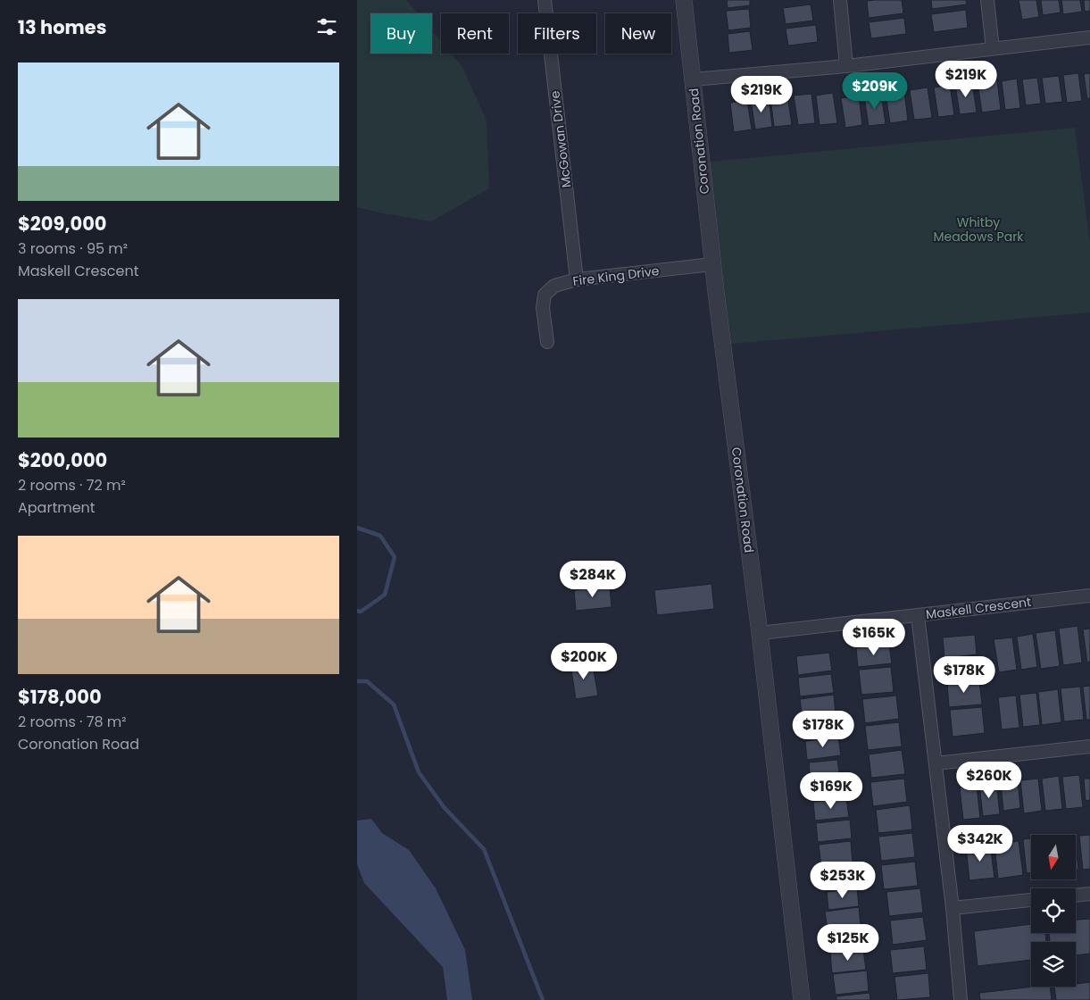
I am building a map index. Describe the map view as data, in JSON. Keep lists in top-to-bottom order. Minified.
{"streets":{"street":["McGowan Drive","Coronation Road","Fire King Drive","Maskell Crescent"]},"crossings":[["McGowan Drive","Fire King Drive"],["Coronation Road","Fire King Drive"],["Coronation Road","Maskell Crescent"]],"parks":["Whitby Meadows Park"],"north":"bottom","page":{"heading":"13 homes","chip":["Buy","Rent","Filters","New"],"list":[{"name":"$209,000","note":"3 rooms · 95 m² · Maskell Crescent"},{"name":"$200,000","note":"2 rooms · 72 m² · Apartment"},{"name":"$178,000","note":"2 rooms · 78 m² · Coronation Road"}],"price":["$219K","$209K","$219K","$284K","$165K","$200K","$178K","$178K","$260K","$169K","$342K","$253K","$125K"]}}
